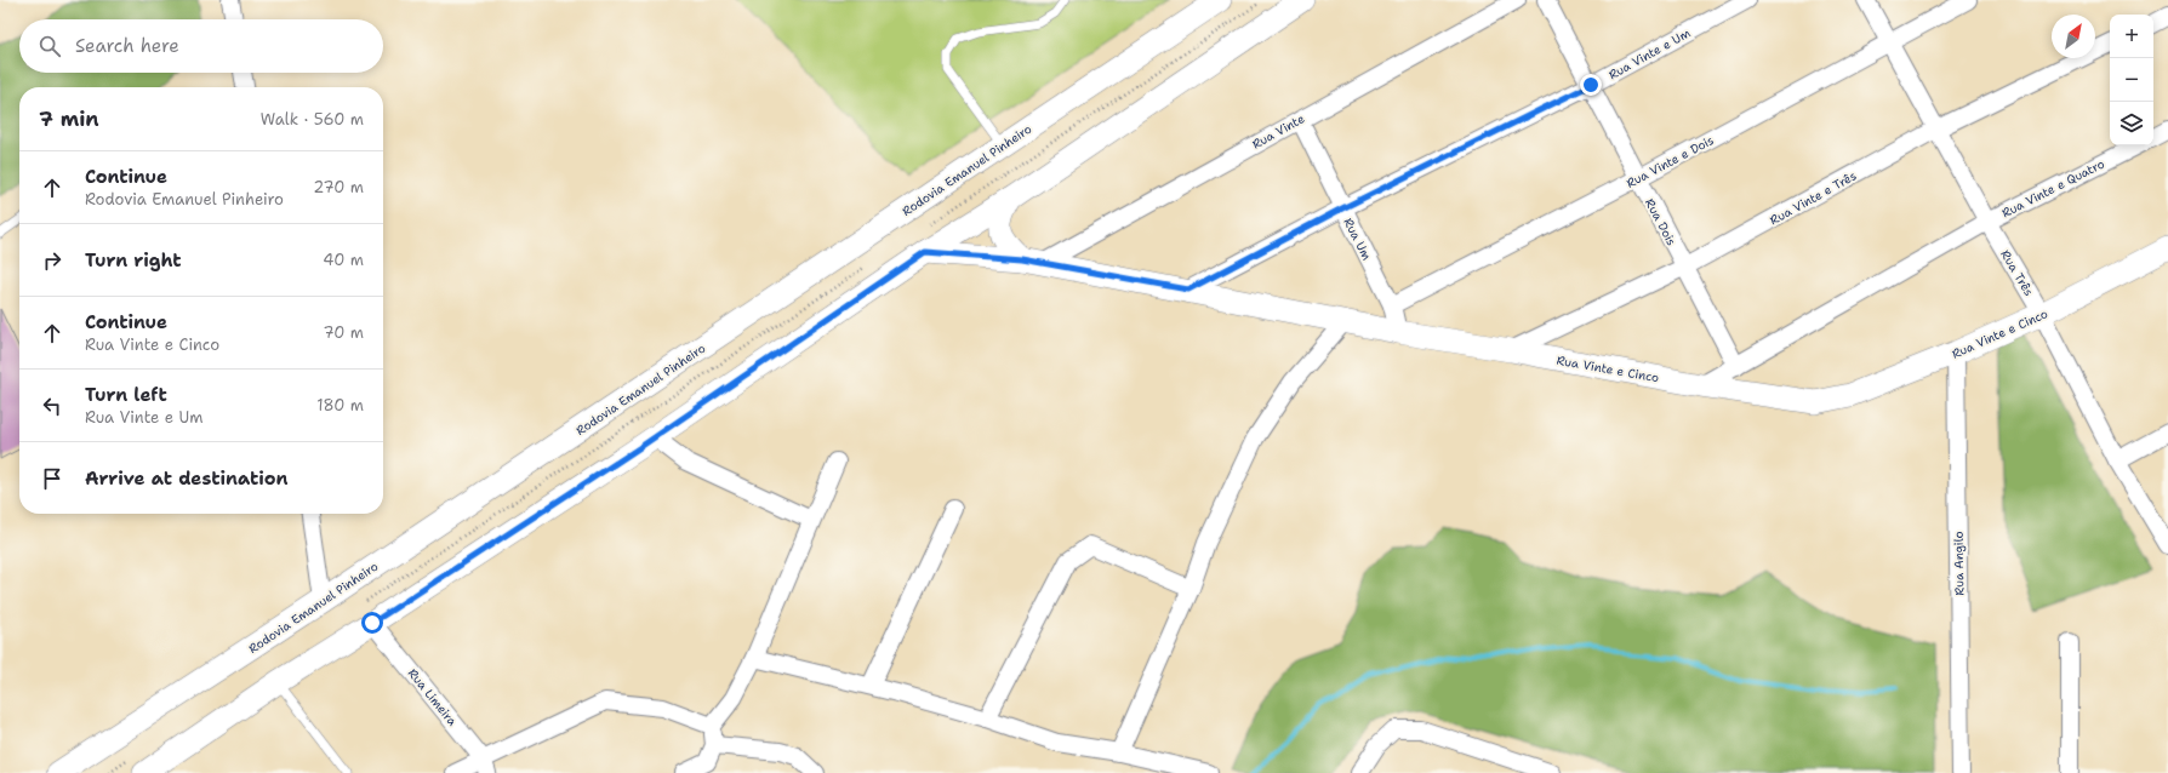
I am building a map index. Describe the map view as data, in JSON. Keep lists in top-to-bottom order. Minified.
{"streets":{"main road":["Rodovia Emanuel Pinheiro","Rua Vinte e Cinco"],"street":["Rua Vinte e Um","Rua Vinte","Rua Vinte e Dois","Rua Vinte e Quatro","Rua Vinte e Três","Rua Dois","Rua Um","Rua Três","Rua Angilo","Rua Limeira"]},"crossings":[["Rua Vinte e Um","Rua Dois"],["Rua Vinte e Um","Rua Um"],["Rua Vinte e Um","Rua Vinte e Cinco"],["Rua Vinte","Rua Um"],["Rua Vinte","Rua Vinte e Cinco"],["Rua Vinte e Dois","Rua Dois"],["Rua Vinte e Dois","Rua Um"],["Rua Vinte e Dois","Rua Três"],["Rua Vinte e Quatro","Rua Três"],["Rua Vinte e Três","Rua Dois"],["Rua Vinte e Três","Rua Três"],["Rua Vinte e Três","Rua Vinte e Cinco"],["Rua Três","Rua Vinte e Cinco"],["Rua Vinte e Cinco","Rua Angilo"]],"north":"top right","page":{"map_buttons":["+","−"],"search":"Search here","heading":["7 min","Walk · 560 m"],"list":[["Continue","Rodovia Emanuel Pinheiro","270 m"],["Turn right","40 m"],["Continue","Rua Vinte e Cinco","70 m"],["Turn left","Rua Vinte e Um","180 m"],"Arrive at destination"]}}
